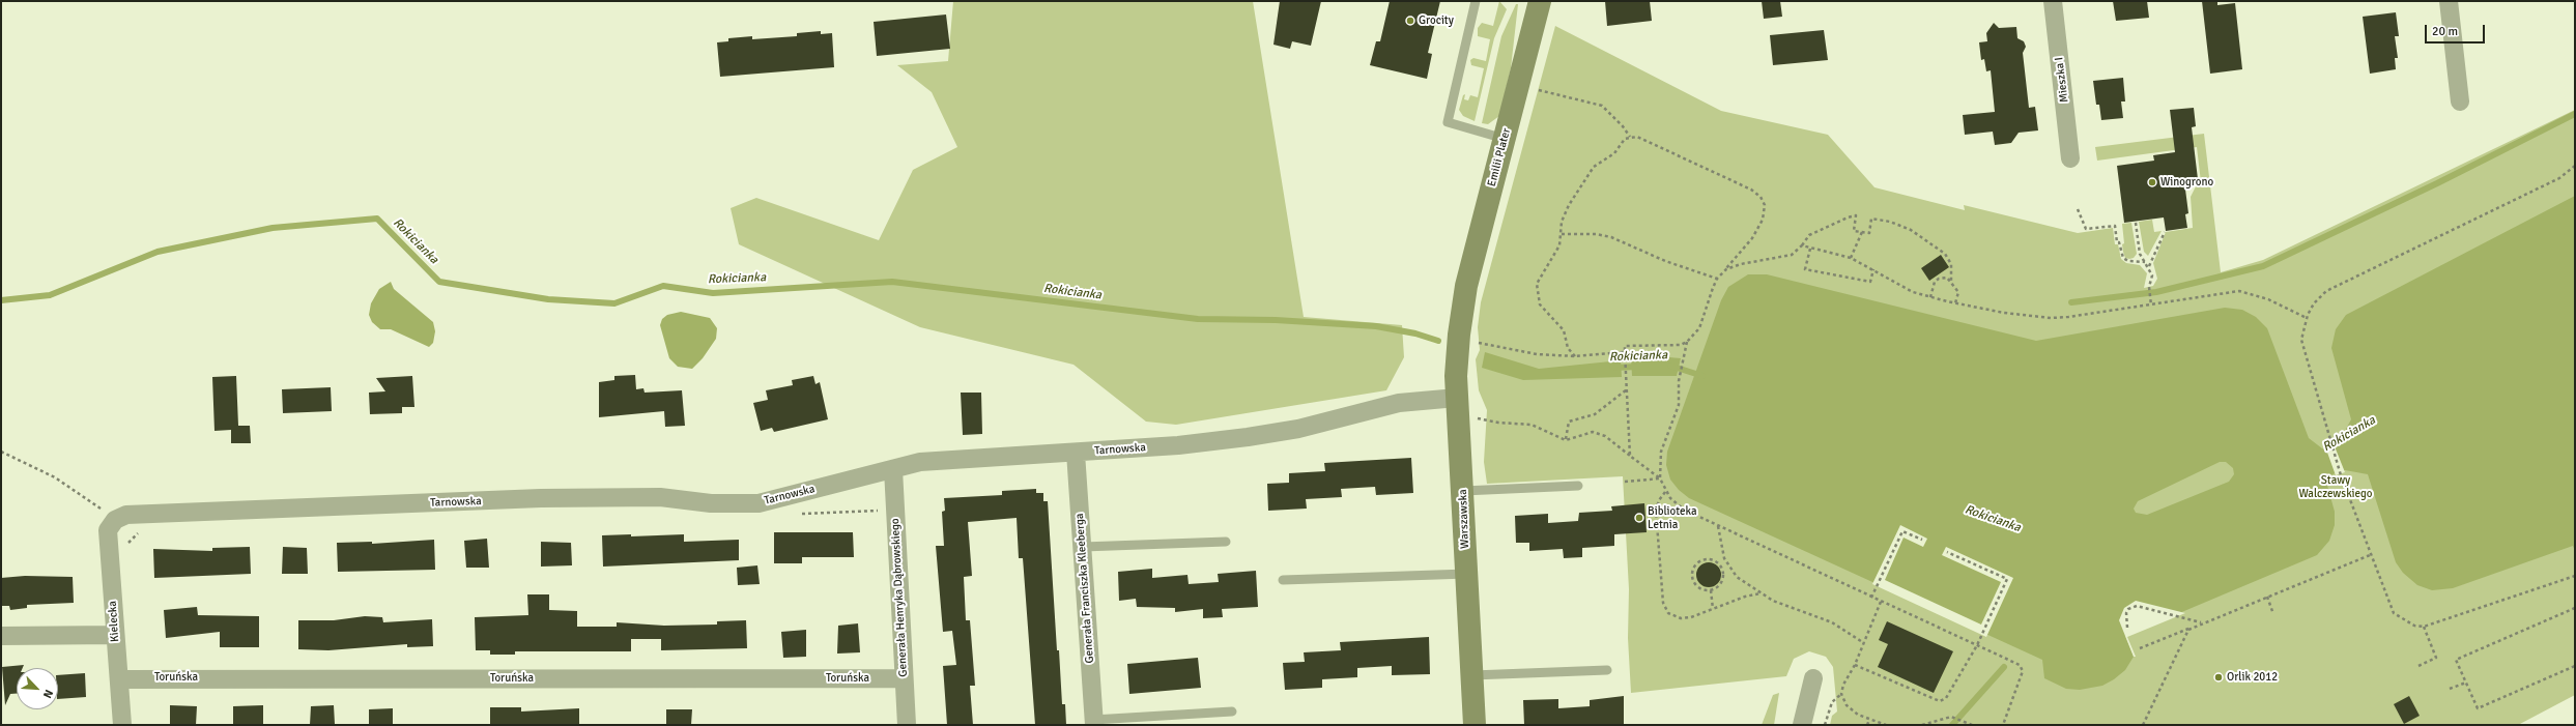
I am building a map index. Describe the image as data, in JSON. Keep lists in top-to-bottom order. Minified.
{"streets":{"street":["Mieszka I","Emilii Plater","Tarnowska","Warszawska","Generała Franciszka Kleeberga","Generała Henryka Dąbrowskiego","Kielecka","Toruńska"]},"crossings":[["Emilii Plater","Warszawska"],["Tarnowska","Warszawska"],["Tarnowska","Generała Franciszka Kleeberga"],["Tarnowska","Generała Henryka Dąbrowskiego"],["Tarnowska","Kielecka"],["Generała Henryka Dąbrowskiego","Toruńska"],["Kielecka","Toruńska"]],"water":["Rokicianka"],"parks":["Stawy Walczewskiego"],"places":["Grocity","Winogrono","Biblioteka Letnia","Orlik 2012"],"scale_bar":"20 m","north":"bottom right"}
